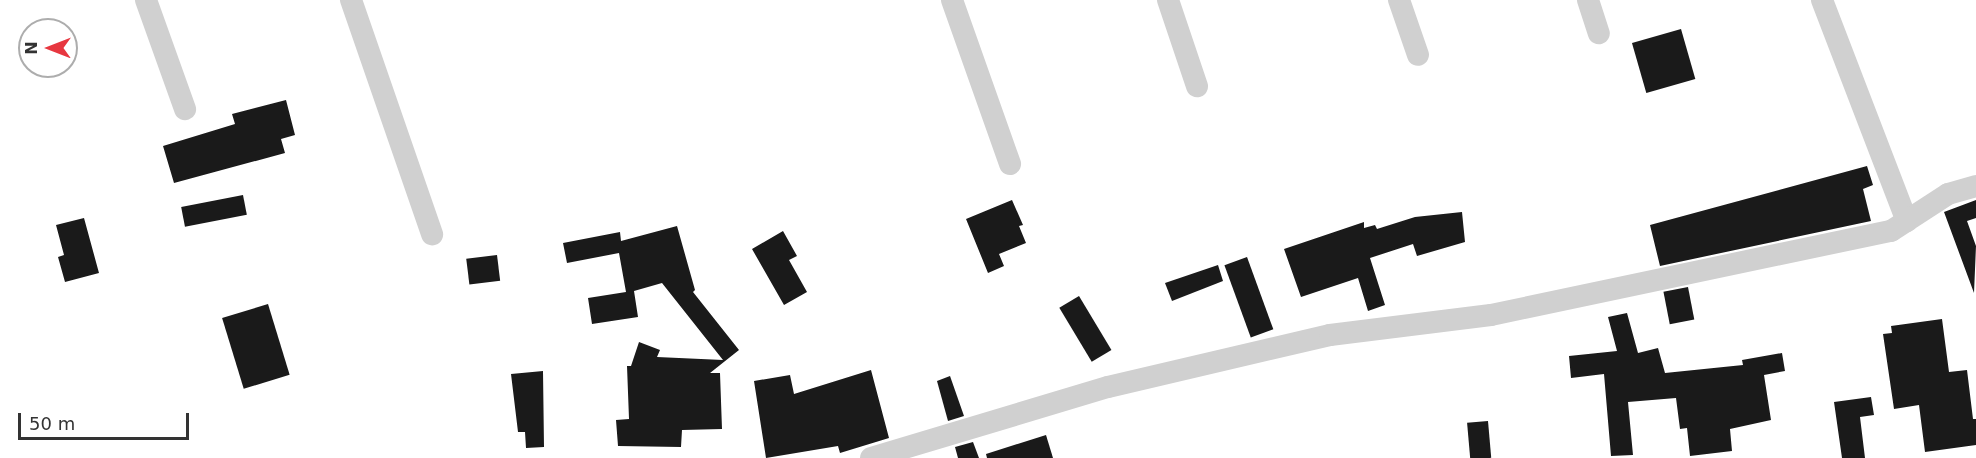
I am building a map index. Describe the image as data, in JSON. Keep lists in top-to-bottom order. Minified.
{"scale_bar":"50 m","north":"left"}
